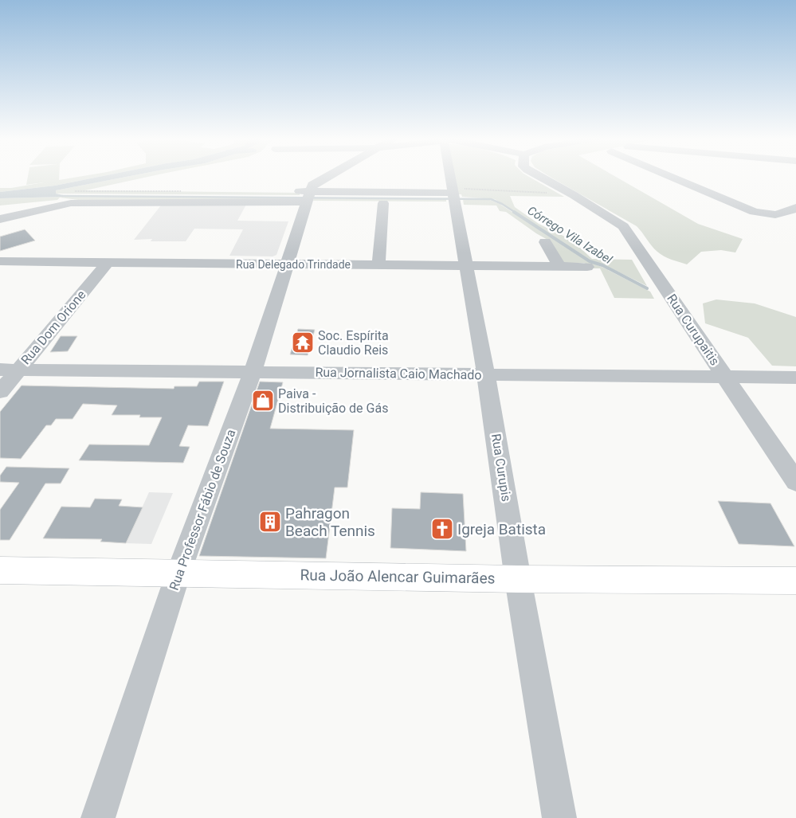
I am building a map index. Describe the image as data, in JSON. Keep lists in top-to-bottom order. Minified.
{"streets":{"main road":["Rua João Alencar Guimarães"],"street":["Rua Delegado Trindade","Rua Dom Orione","Rua Curupaitis","Rua Jornalista Caio Machado","Rua Curupis","Rua Professor Fábio de Souza"]},"crossings":[["Rua Delegado Trindade","Rua Dom Orione"],["Rua Delegado Trindade","Rua Curupis"],["Rua Delegado Trindade","Rua Professor Fábio de Souza"],["Rua Dom Orione","Rua Jornalista Caio Machado"],["Rua Curupaitis","Rua Jornalista Caio Machado"],["Rua Jornalista Caio Machado","Rua Curupis"],["Rua Jornalista Caio Machado","Rua Professor Fábio de Souza"],["Rua Curupis","Rua João Alencar Guimarães"],["Rua Professor Fábio de Souza","Rua João Alencar Guimarães"]],"water":["Córrego Vila Izabel"],"places":{"temple":["Soc. Espírita Claudio Reis"],"shop":["Paiva - Distribuição de Gás"],"building":["Pahragon Beach Tennis"],"church":["Igreja Batista"]}}
